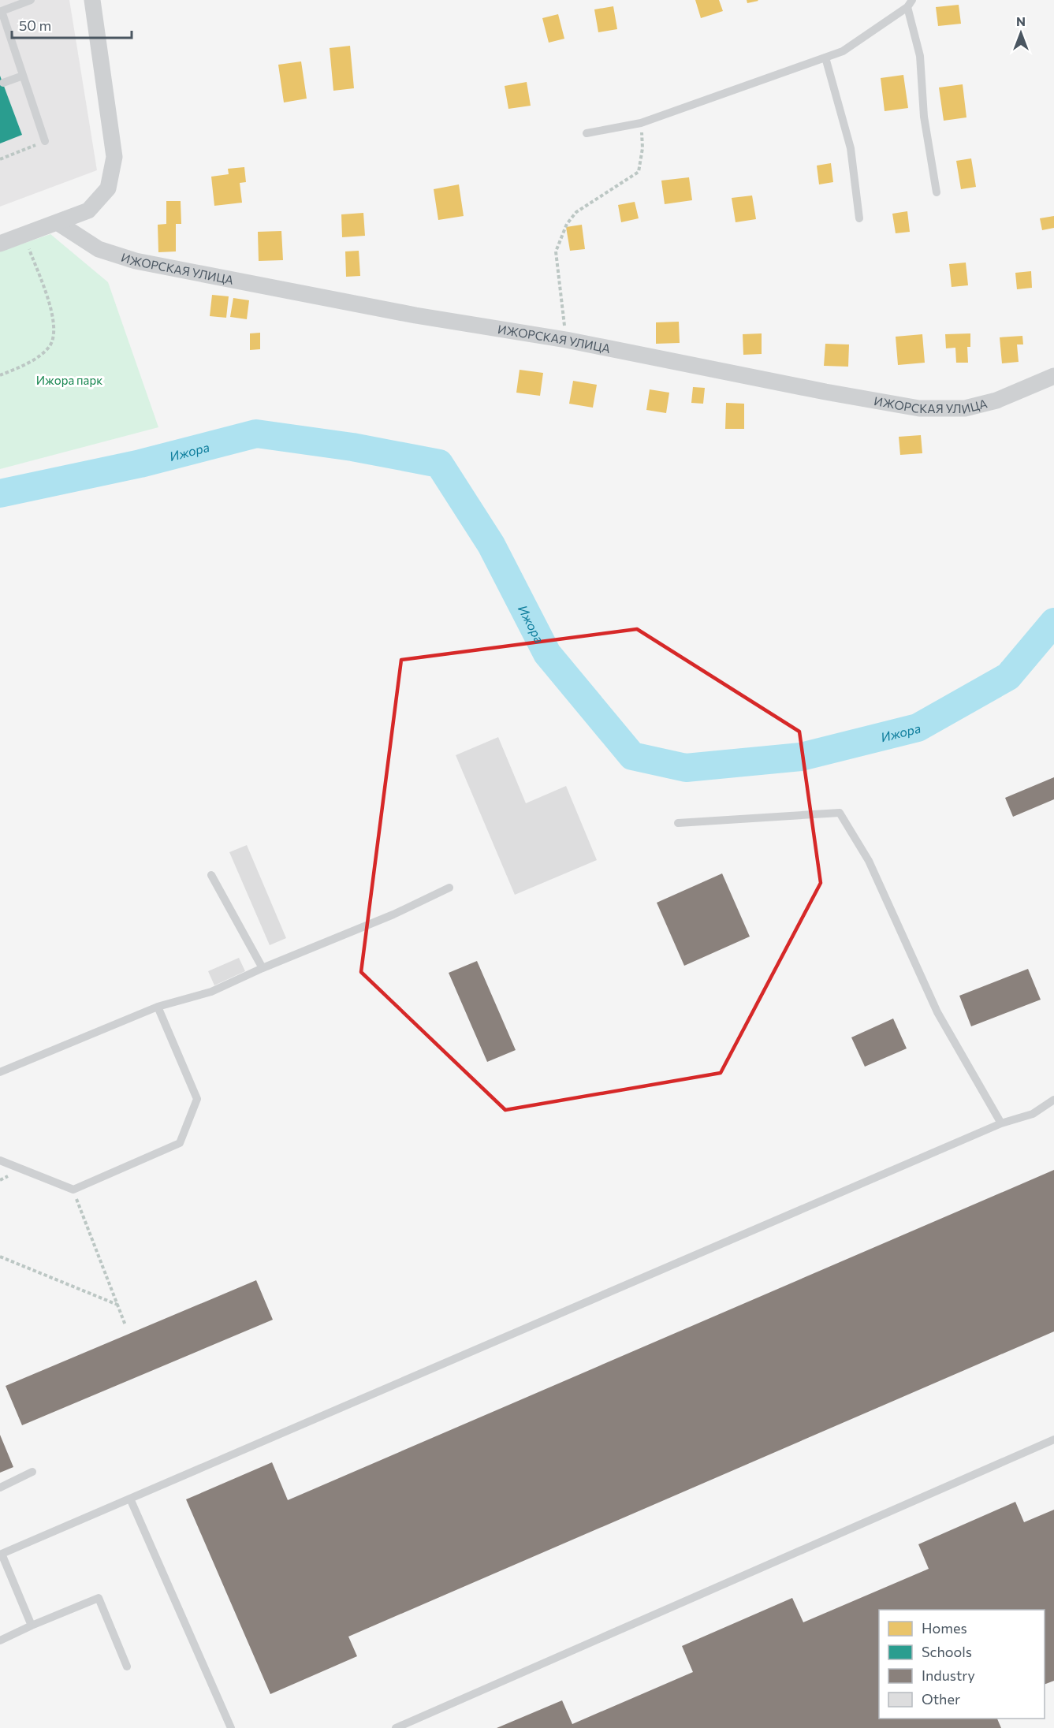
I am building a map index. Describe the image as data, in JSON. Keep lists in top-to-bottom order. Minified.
{"streets":{"street":["ИЖОРСКАЯ УЛИЦА"]},"water":["Ижора"],"parks":["Ижора парк"],"legend":["Homes","Schools","Industry","Other"],"scale_bar":"50 m","north":"top"}
